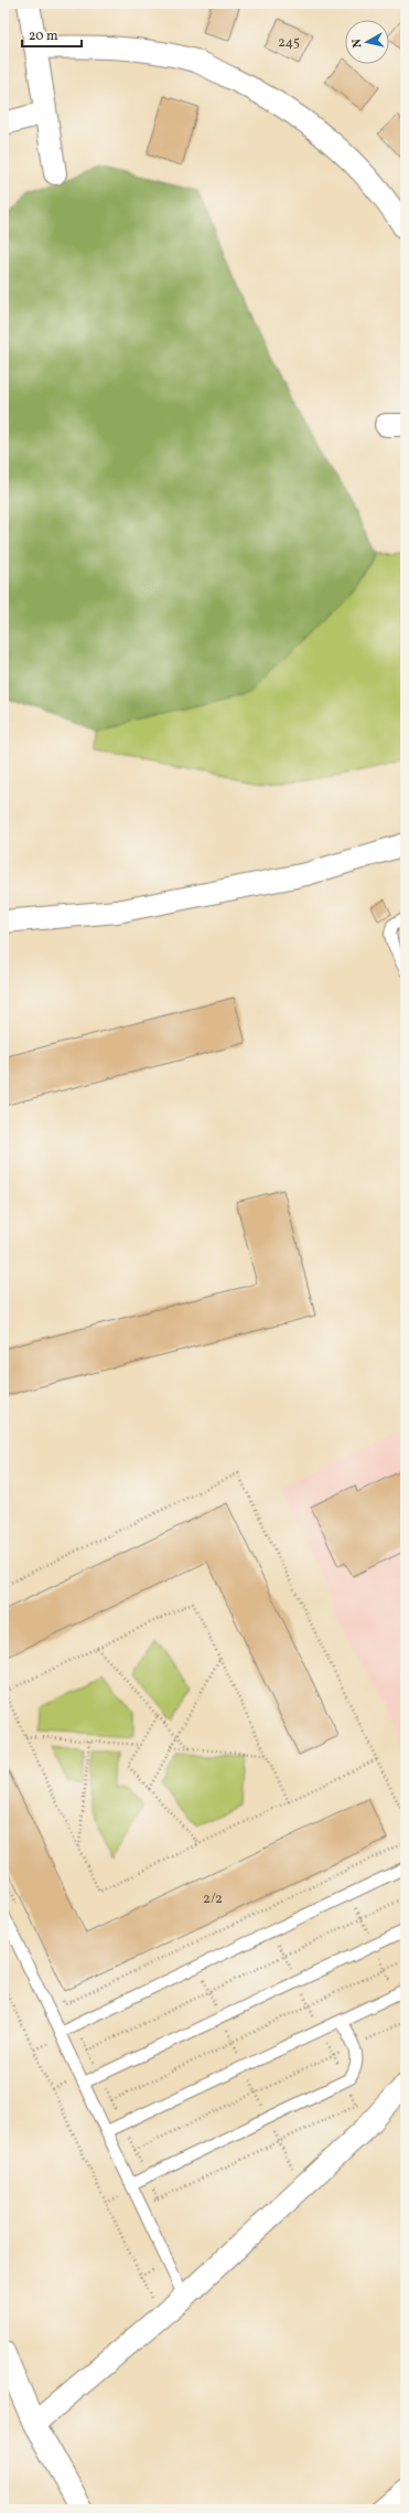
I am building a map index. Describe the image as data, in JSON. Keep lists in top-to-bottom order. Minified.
{"house_numbers":["245","2/2"],"scale_bar":"20 m","north":"left"}
